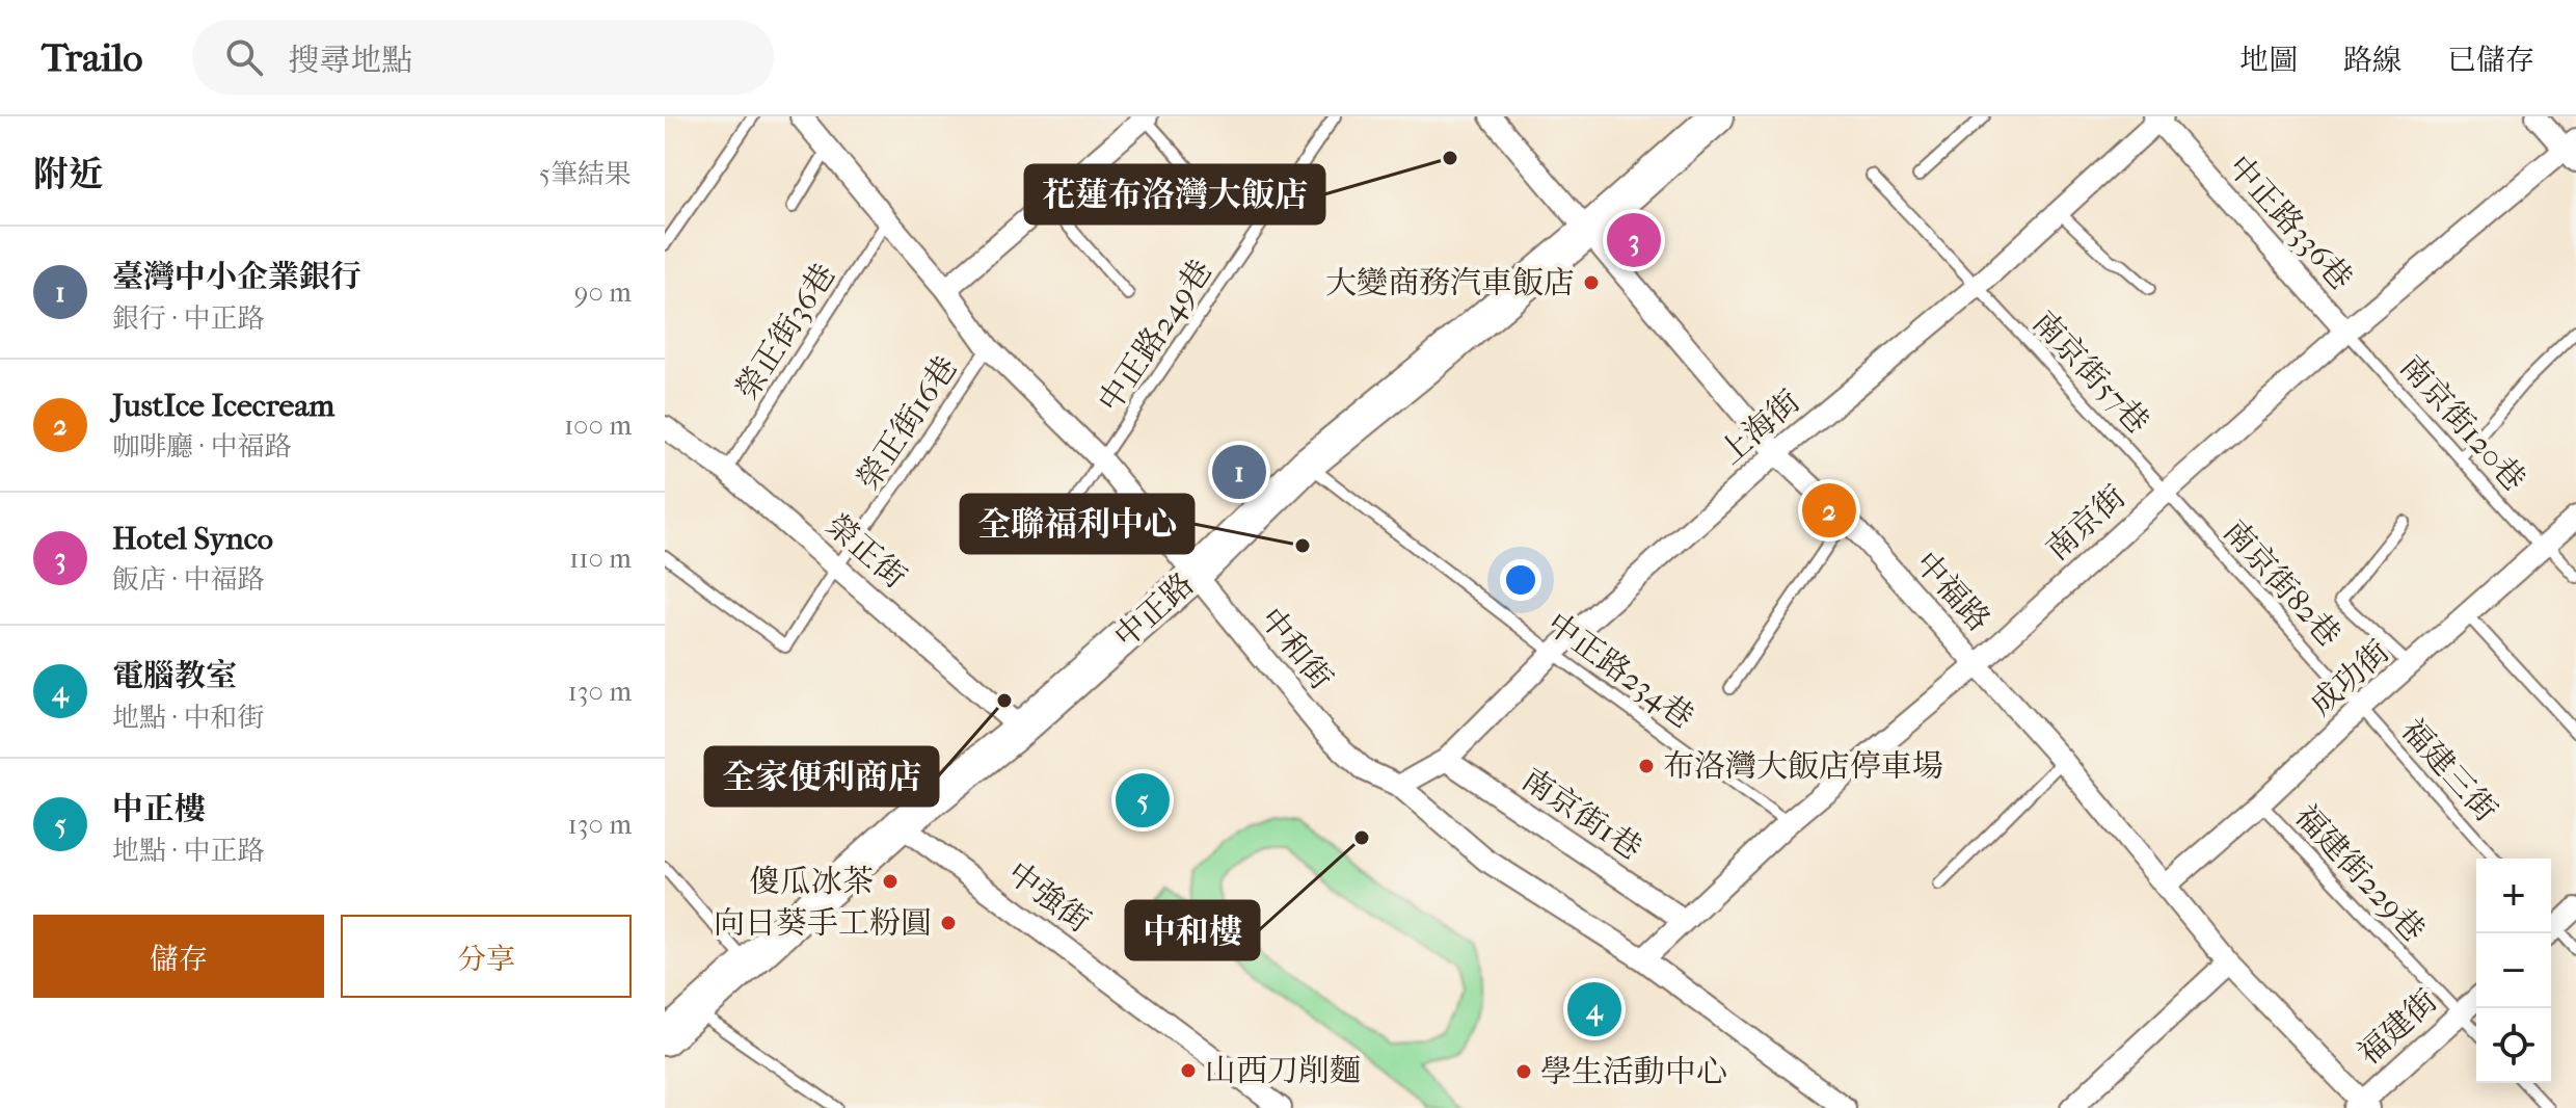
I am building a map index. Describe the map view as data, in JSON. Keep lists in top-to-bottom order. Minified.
{"streets":{"main road":["中正路"],"street":["中正路336巷","上海街","南京街","榮正街","中福路","中和街","成功街","南京街1巷","中強街","福建街"],"lane":["榮正街36巷","中正路249巷","南京街57巷","榮正街16巷","南京街120巷","南京街82巷","中正路234巷","福建三街","福建街229巷"]},"crossings":[["中正路336巷","南京街120巷"],["中正路336巷","上海街"],["中正路336巷","南京街"],["榮正街36巷","榮正街"],["榮正街36巷","中和街"],["中正路249巷","中和街"],["南京街57巷","上海街"],["南京街57巷","南京街"],["南京街57巷","南京街82巷"],["榮正街16巷","榮正街"],["榮正街16巷","中和街"],["南京街120巷","南京街"],["南京街120巷","成功街"],["上海街","中福路"],["上海街","中和街"],["上海街","中正路234巷"],["上海街","南京街1巷"],["南京街","南京街82巷"],["南京街","中福路"],["南京街","中和街"],["南京街","中正路234巷"],["南京街","南京街1巷"],["榮正街","中正路"],["南京街82巷","成功街"],["南京街82巷","福建三街"],["中福路","中正路"],["中福路","成功街"],["中福路","福建街"],["中正路","中和街"],["中正路","中正路234巷"],["中正路","中強街"],["成功街","福建三街"],["成功街","福建街229巷"],["福建街229巷","福建街"]],"places":["花蓮布洛灣大飯店","大變商務汽車飯店","全聯福利中心","全家便利商店","布洛灣大飯店停車場","中和樓","傻瓜冰茶","向日葵手工粉圓","山西刀削麵","學生活動中心"],"page":{"header":"Trailo","search":"搜尋地點","nav":["地圖","路線","已儲存"],"heading":["附近","5筆結果"],"pins":["3","1","2","5","4"],"list":[{"mark":"1","name":"臺灣中小企業銀行","note":"銀行 · 中正路","value":"90 m"},{"mark":"2","name":"JustIce Icecream","note":"咖啡廳 · 中福路","value":"100 m"},{"mark":"3","name":"Hotel Synco","note":"飯店 · 中福路","value":"110 m"},{"mark":"4","name":"電腦教室","note":"地點 · 中和街","value":"130 m"},{"mark":"5","name":"中正樓","note":"地點 · 中正路","value":"130 m"}],"map_buttons":["+","−"],"buttons":["儲存","分享"]}}
